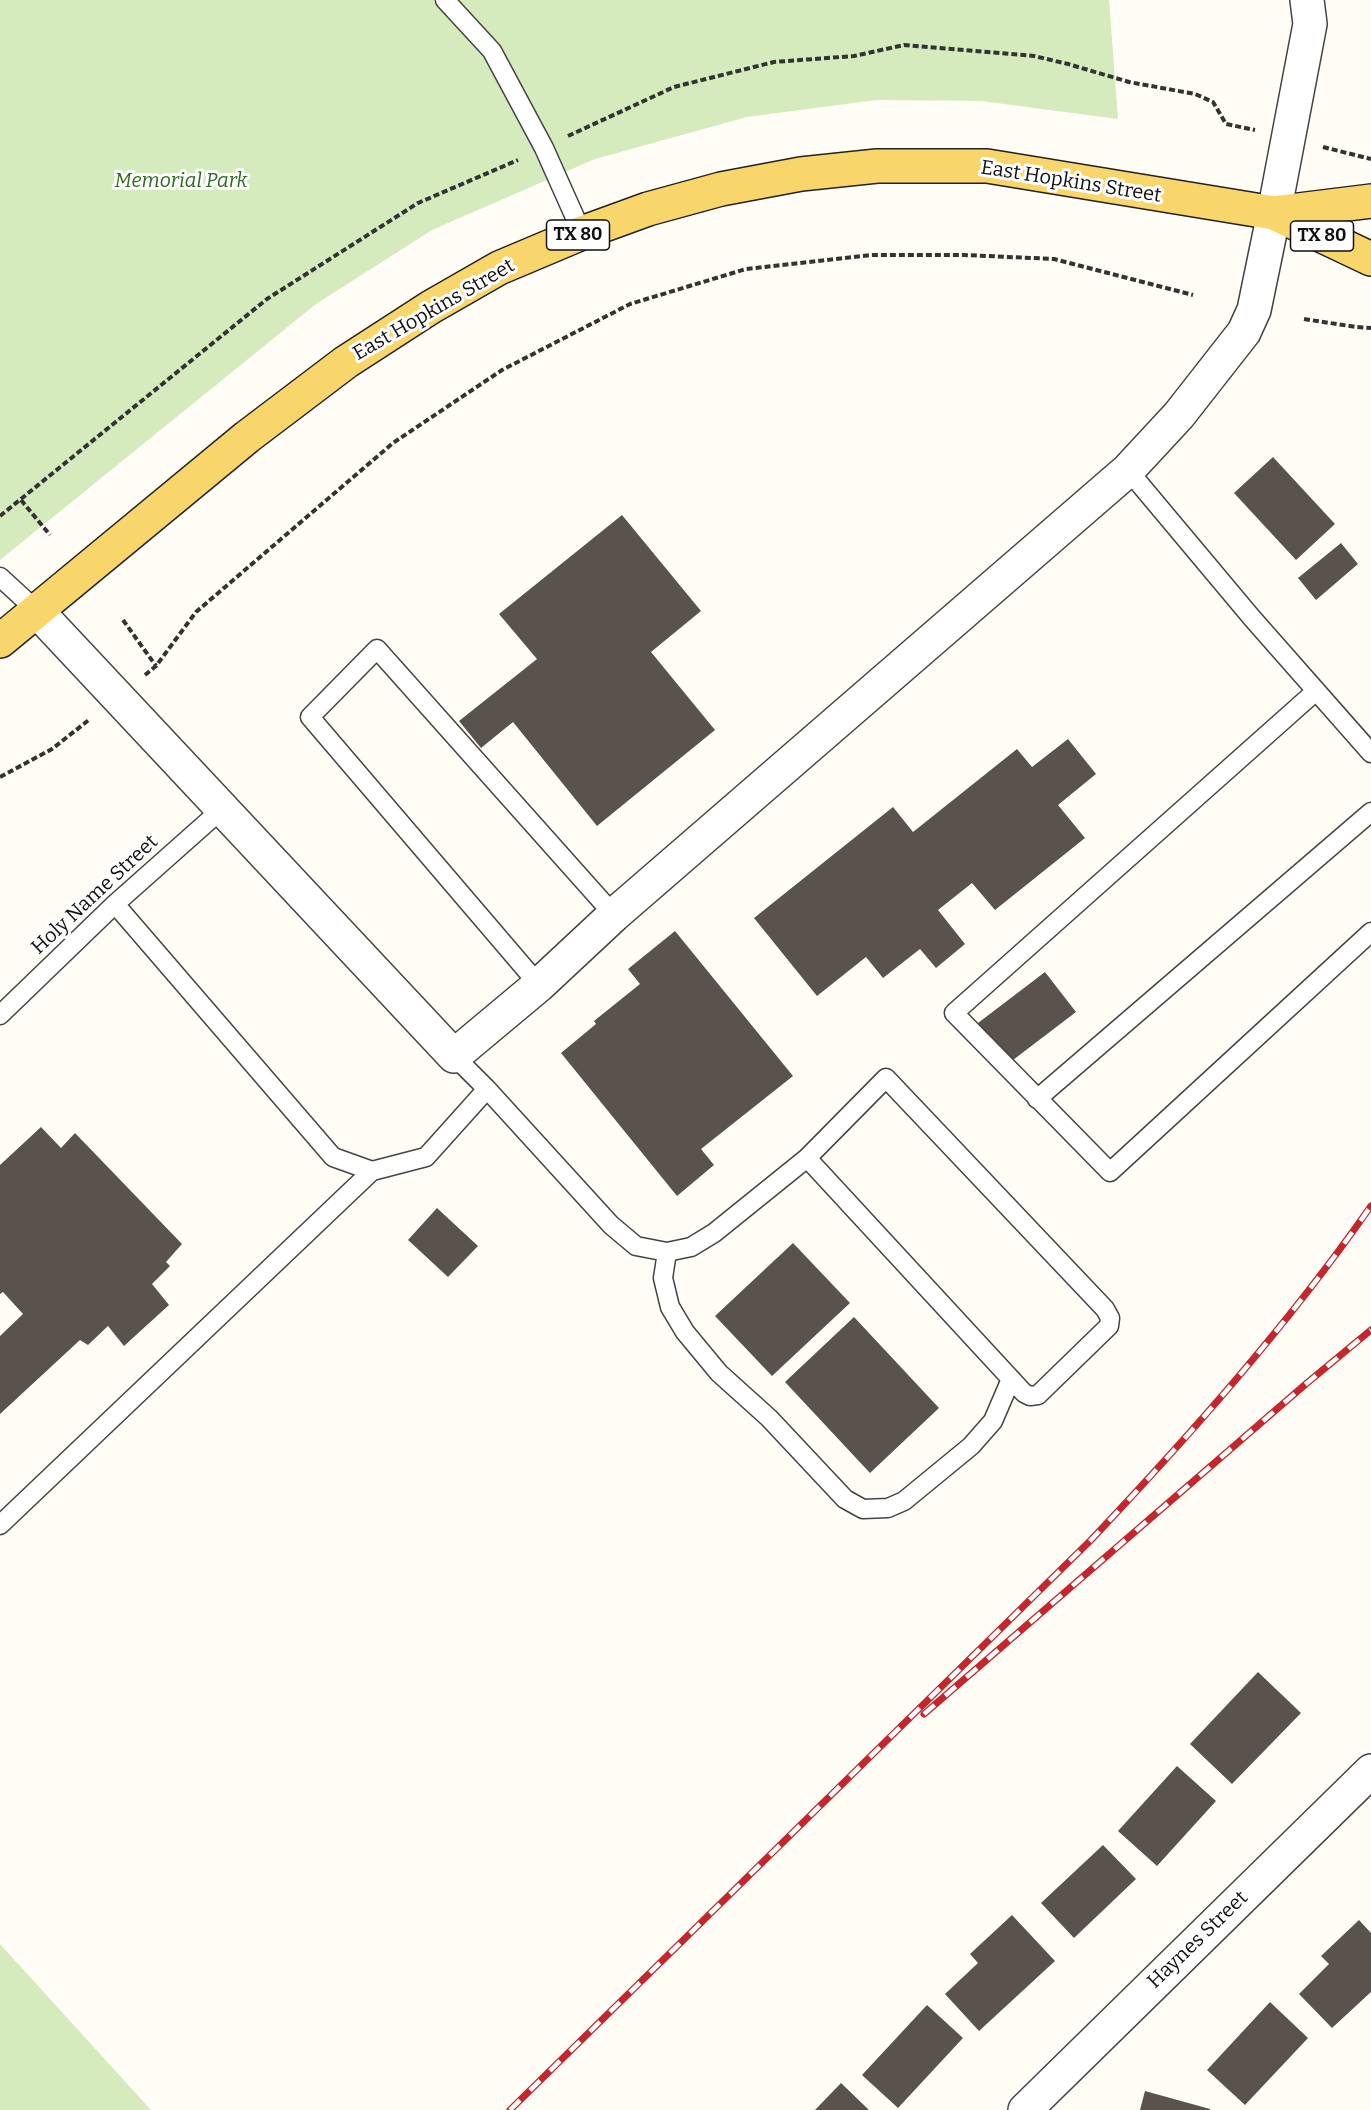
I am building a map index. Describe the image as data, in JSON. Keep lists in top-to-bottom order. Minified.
{"streets":{"main road":["East Hopkins Street","TX 80"],"street":["Haynes Street"],"lane":["Holy Name Street"]},"parks":["Memorial Park"]}
